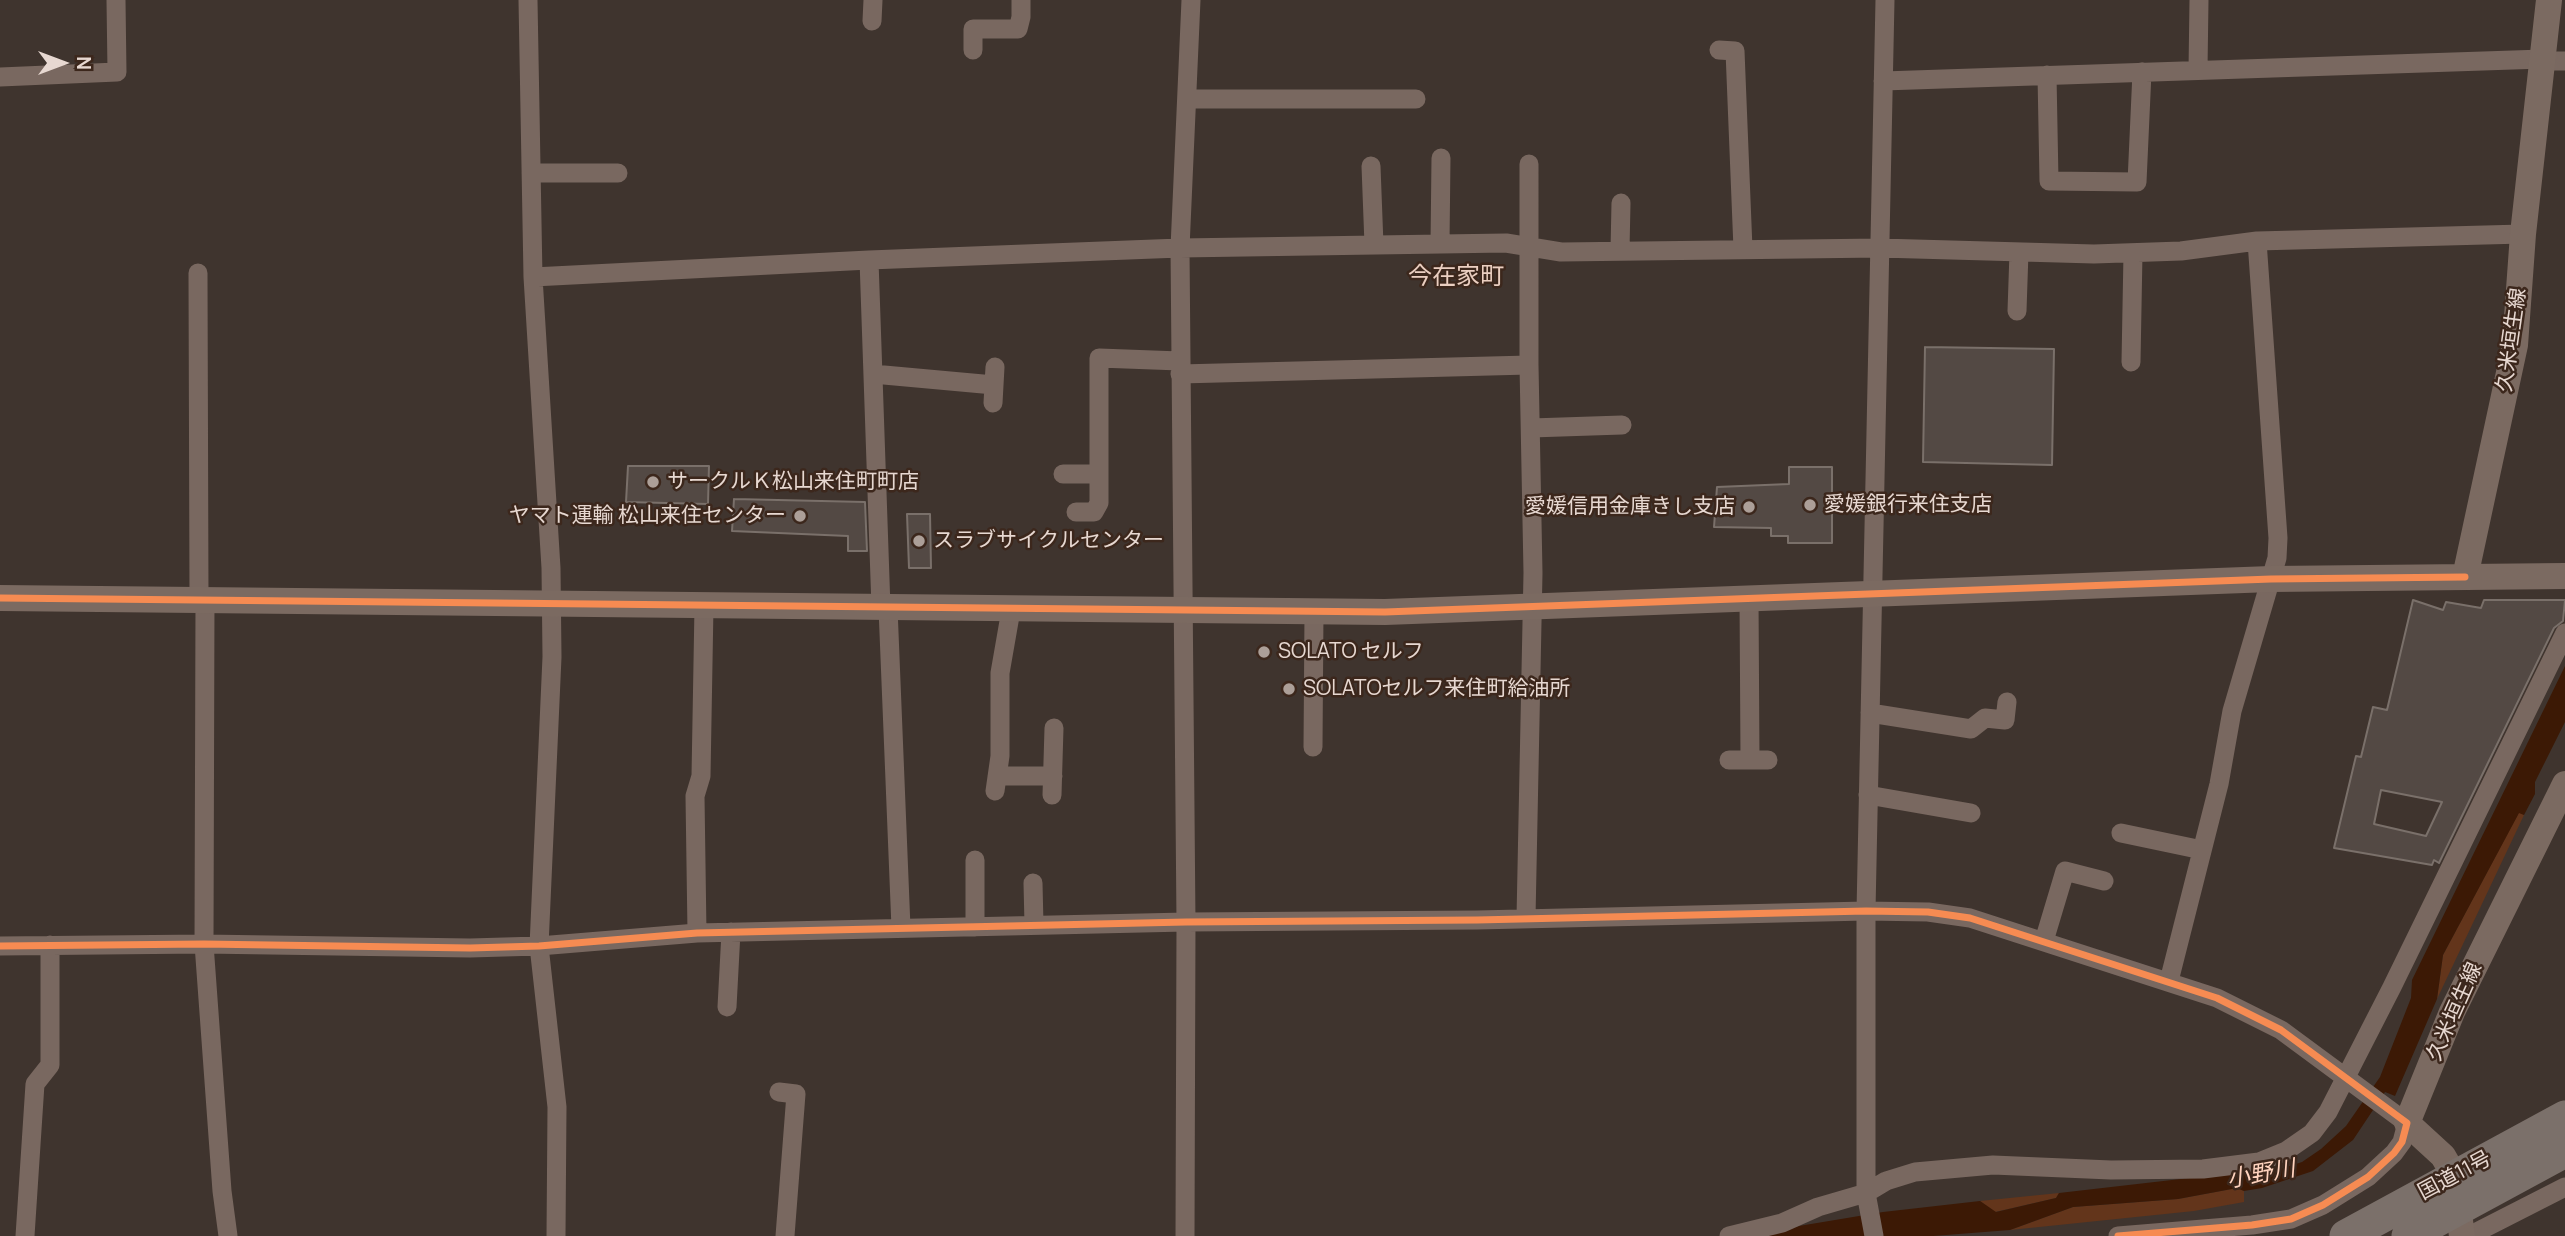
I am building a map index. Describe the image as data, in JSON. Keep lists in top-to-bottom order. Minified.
{"streets":{"highway":["国道11号"],"street":["久米垣生線"]},"districts":["今在家町"],"water":["小野川"],"places":["サークルＫ松山来住町町店","愛媛銀行来住支店","愛媛信用金庫きし支店","ヤマト運輸 松山来住センター","スラブサイクルセンター","SOLATO セルフ","SOLATOセルフ来住町給油所"],"north":"right"}
